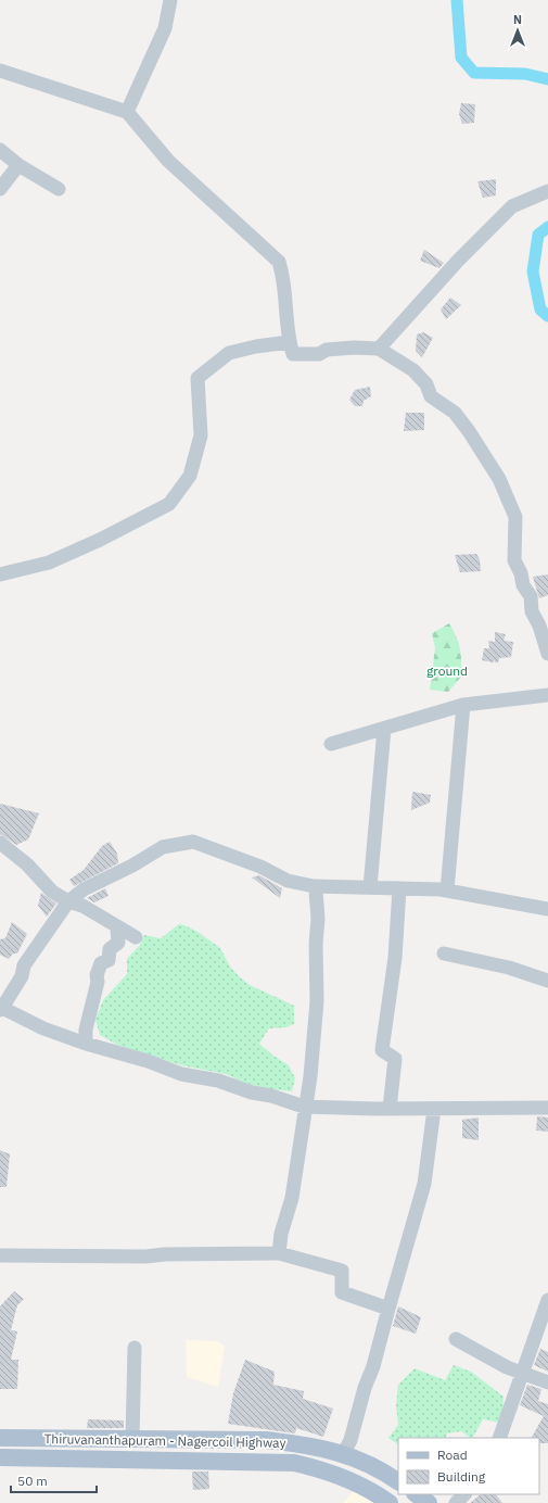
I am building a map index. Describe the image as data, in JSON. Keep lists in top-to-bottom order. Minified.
{"streets":{"main road":["Thiruvananthapuram - Nagercoil Highway"]},"parks":["ground"],"legend":["Road","Building"],"scale_bar":"50 m","north":"top"}
